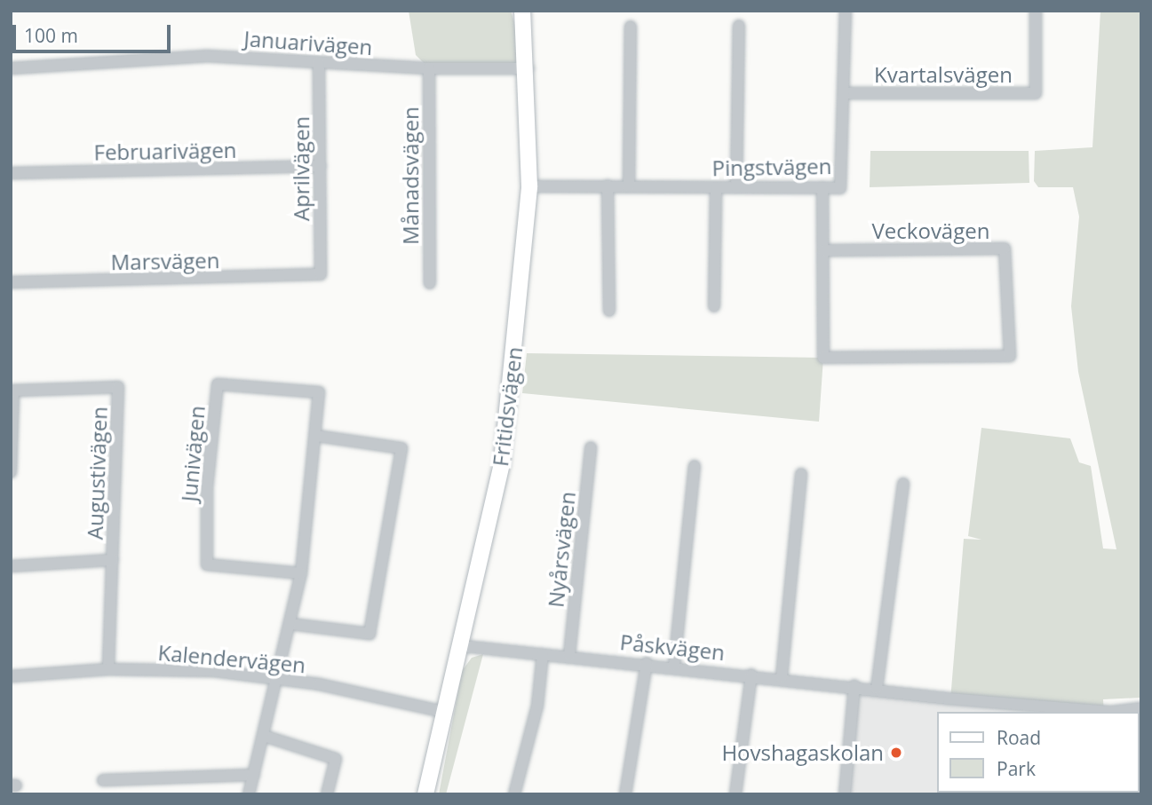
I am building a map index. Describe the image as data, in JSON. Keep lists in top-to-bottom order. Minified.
{"streets":{"street":["Januarivägen","Kvartalsvägen","Februarivägen","Pingstvägen","Aprilvägen","Månadsvägen","Veckovägen","Marsvägen","Fritidsvägen","Junivägen","Augustivägen","Nyårsvägen","Påskvägen","Kalendervägen"]},"crossings":[["Januarivägen","Aprilvägen"],["Januarivägen","Månadsvägen"],["Januarivägen","Fritidsvägen"],["Kvartalsvägen","Pingstvägen"],["Februarivägen","Aprilvägen"],["Pingstvägen","Fritidsvägen"],["Aprilvägen","Marsvägen"],["Fritidsvägen","Påskvägen"],["Fritidsvägen","Kalendervägen"],["Junivägen","Kalendervägen"],["Augustivägen","Kalendervägen"],["Nyårsvägen","Påskvägen"]],"places":["Hovshagaskolan"],"legend":["Road","Park"],"scale_bar":"100 m"}
